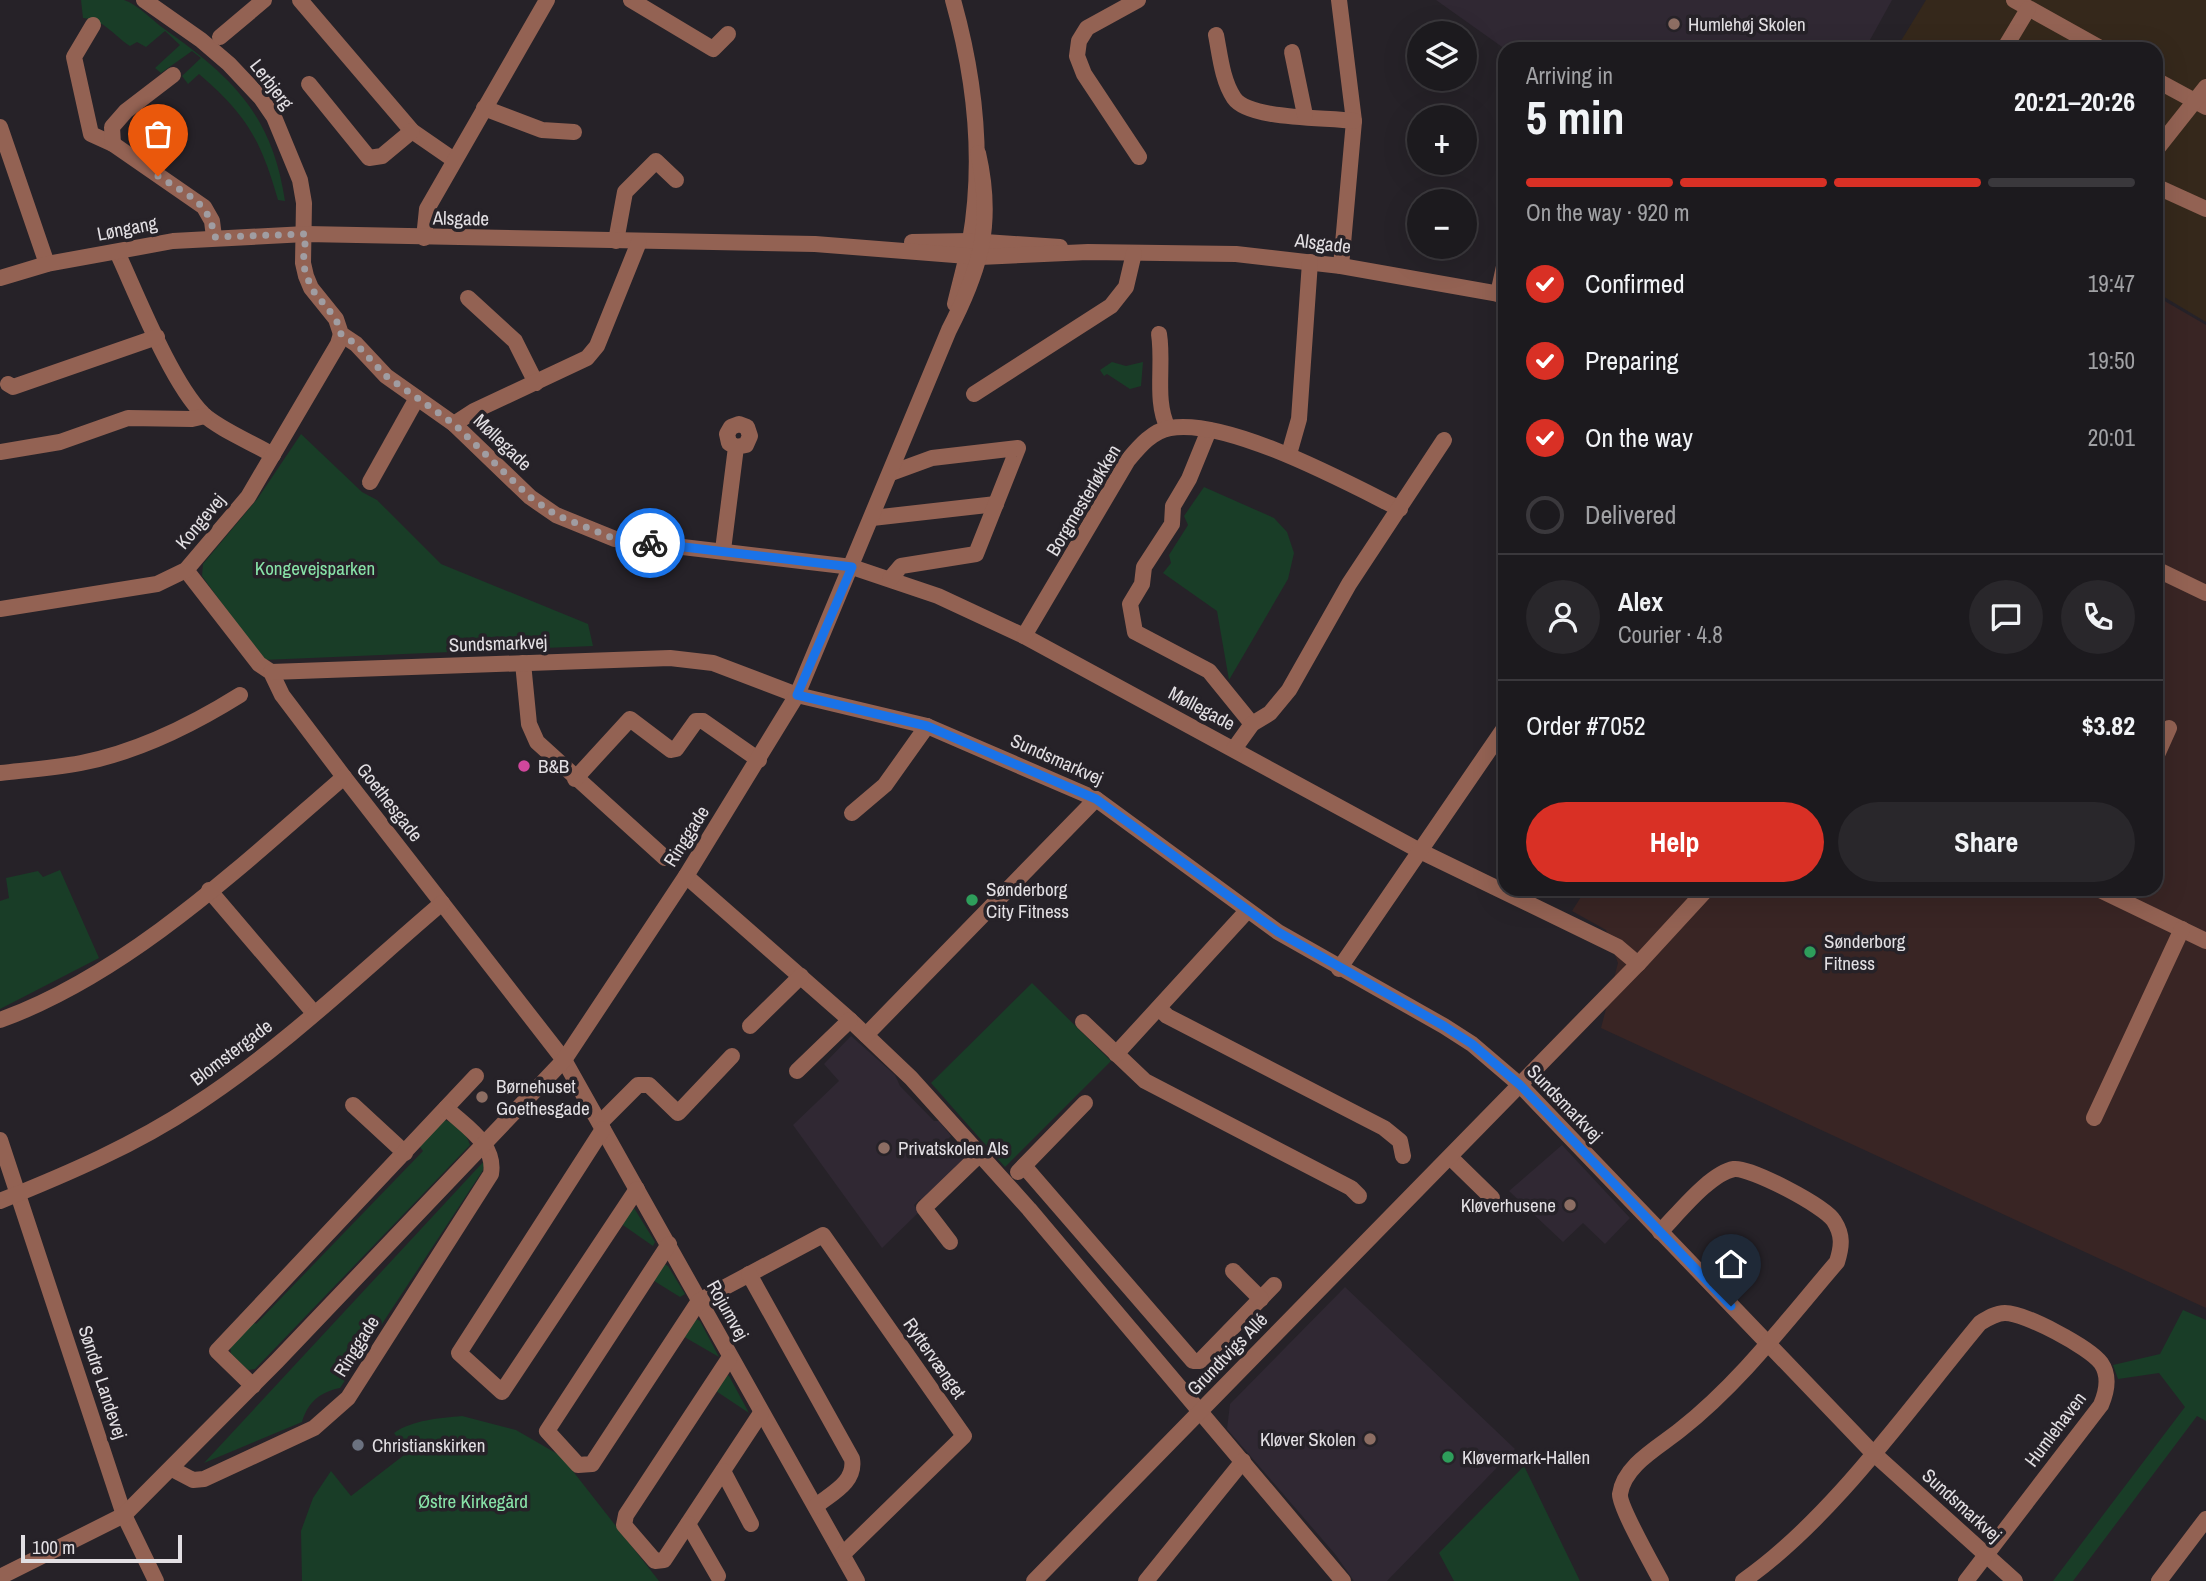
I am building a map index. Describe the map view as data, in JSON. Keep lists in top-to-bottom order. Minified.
{"streets":{"street":["Lerbjerg","Alsgade","Løngang","Møllegade","Borgmesterløkken","Kongevej","Sundsmarkvej","Goethesgade","Ringgade","Blomstergade","Rojumvej","Grundtvigs Allé","Ryttervænget","Søndre Landevej","Humlehaven"]},"crossings":[["Lerbjerg","Alsgade"],["Lerbjerg","Løngang"],["Lerbjerg","Møllegade"],["Alsgade","Løngang"],["Alsgade","Møllegade"],["Alsgade","Ringgade"],["Løngang","Møllegade"],["Møllegade","Borgmesterløkken"],["Møllegade","Kongevej"],["Møllegade","Ringgade"],["Møllegade","Grundtvigs Allé"],["Kongevej","Goethesgade"],["Sundsmarkvej","Goethesgade"],["Sundsmarkvej","Ringgade"],["Sundsmarkvej","Grundtvigs Allé"],["Sundsmarkvej","Humlehaven"],["Goethesgade","Ringgade"],["Goethesgade","Blomstergade"],["Goethesgade","Rojumvej"],["Ringgade","Rojumvej"],["Ringgade","Søndre Landevej"],["Blomstergade","Søndre Landevej"],["Rojumvej","Ryttervænget"]],"parks":["Kongevejsparken","Østre Kirkegård"],"places":["Humlehøj Skolen","B&B","Sønderborg City Fitness","Sønderborg Fitness","Børnehuset Goethesgade","Privatskolen Als","Kløverhusene","Kløver Skolen","Christianskirken","Kløvermark-Hallen"],"scale_bar":"100 m","page":{"map_buttons":["+","−"],"heading":["5 min","Arriving in","20:21–20:26"],"panel":["Alex","Courier · 4.8","Order #7052","$3.82"],"bar":"On the way · 920 m","list":[["Confirmed","19:47"],["Preparing","19:50"],["On the way","20:01"],"Delivered"],"buttons":["Help","Share"],"scale":"100 m"}}
